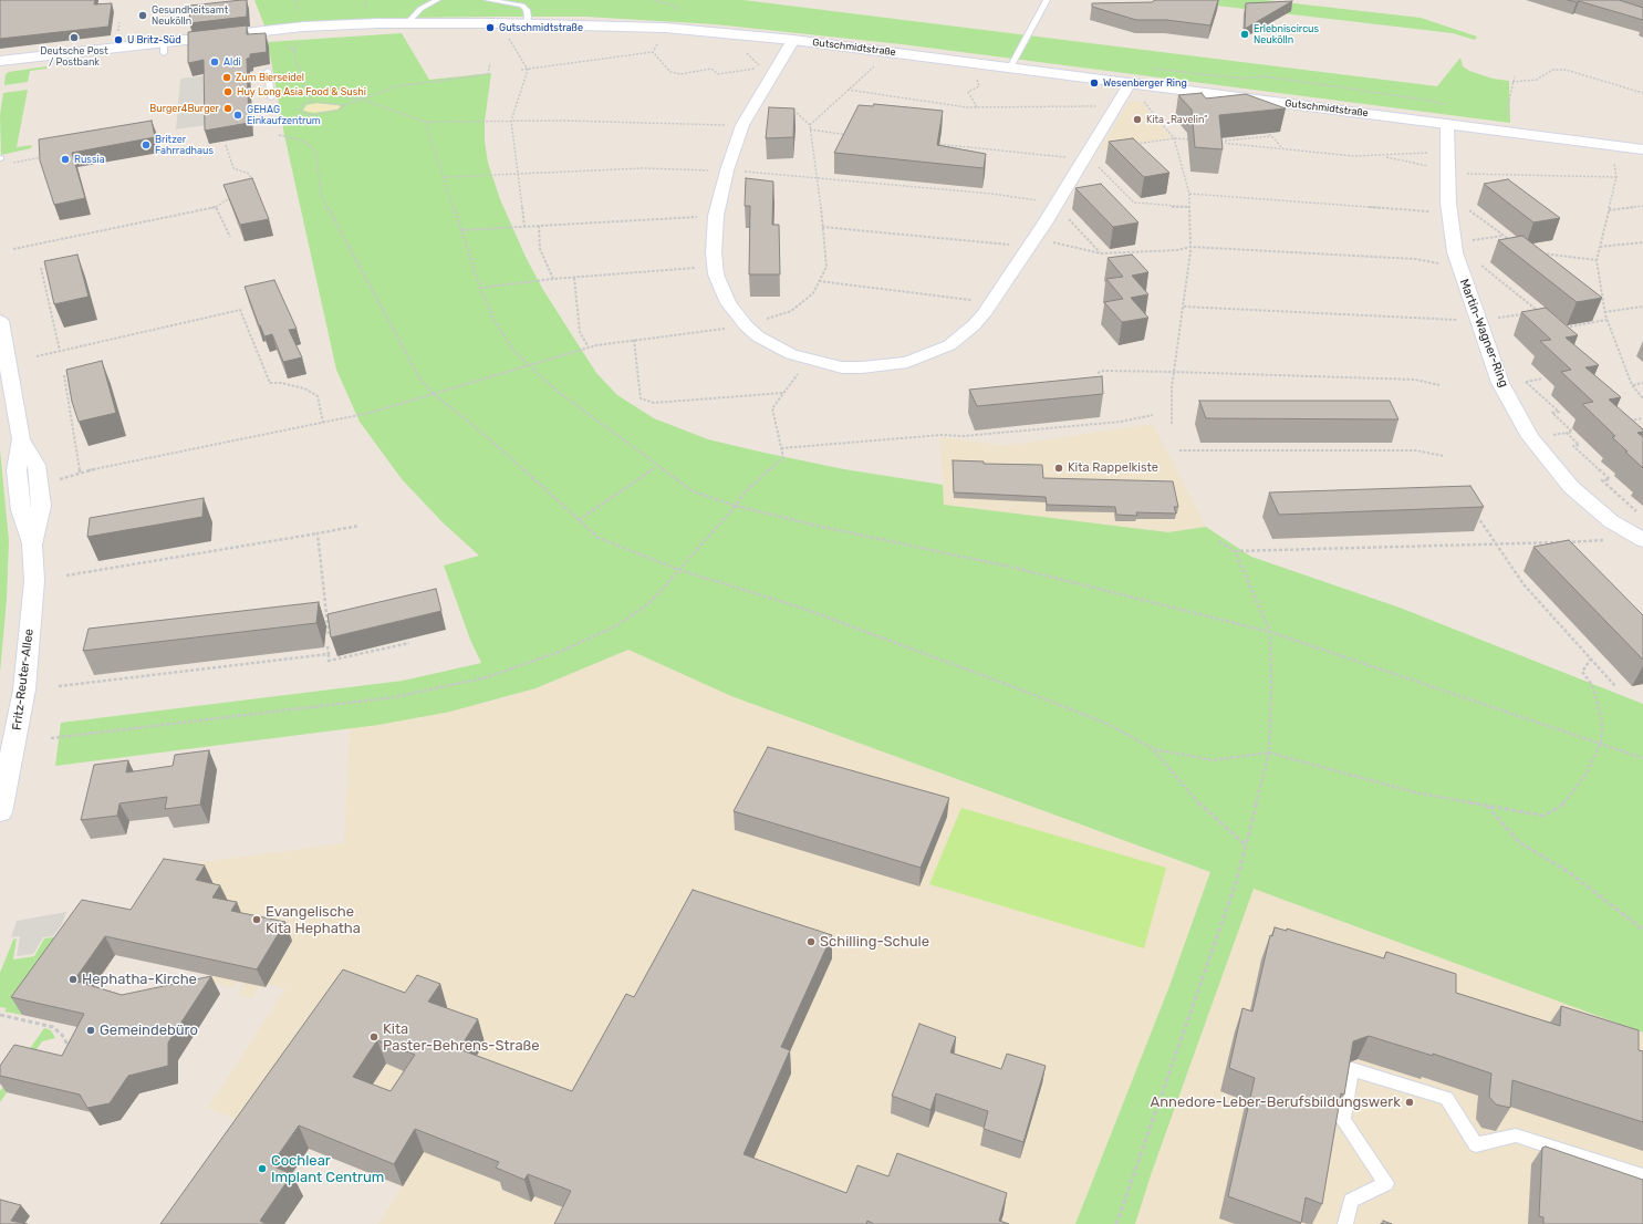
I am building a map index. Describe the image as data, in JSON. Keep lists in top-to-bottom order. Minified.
{"streets":{"street":["Gutschmidtstraße","Martin-Wagner-Ring","Fritz-Reuter-Allee"]},"crossings":[["Gutschmidtstraße","Martin-Wagner-Ring"]],"places":["Gesundheitsamt Neukölln","Gutschmidtstraße","Erlebniscircus Neukölln","Deutsche Post / Postbank","U Britz-Süd","Aldi","Zum Bierseidel","Wesenberger Ring","Huy Long Asia Food & Sushi","Burger4Burger","GEHAG Einkaufzentrum","Kita „Ravelin“","Britzer Fahrradhaus","Russia","Kita Rappelkiste","Evangelische Kita Hephatha","Schilling-Schule","Hephatha-Kirche","Gemeindebüro","Kita Paster-Behrens-Straße","Annedore-Leber-Berufsbildungswerk","Cochlear Implant Centrum"]}
